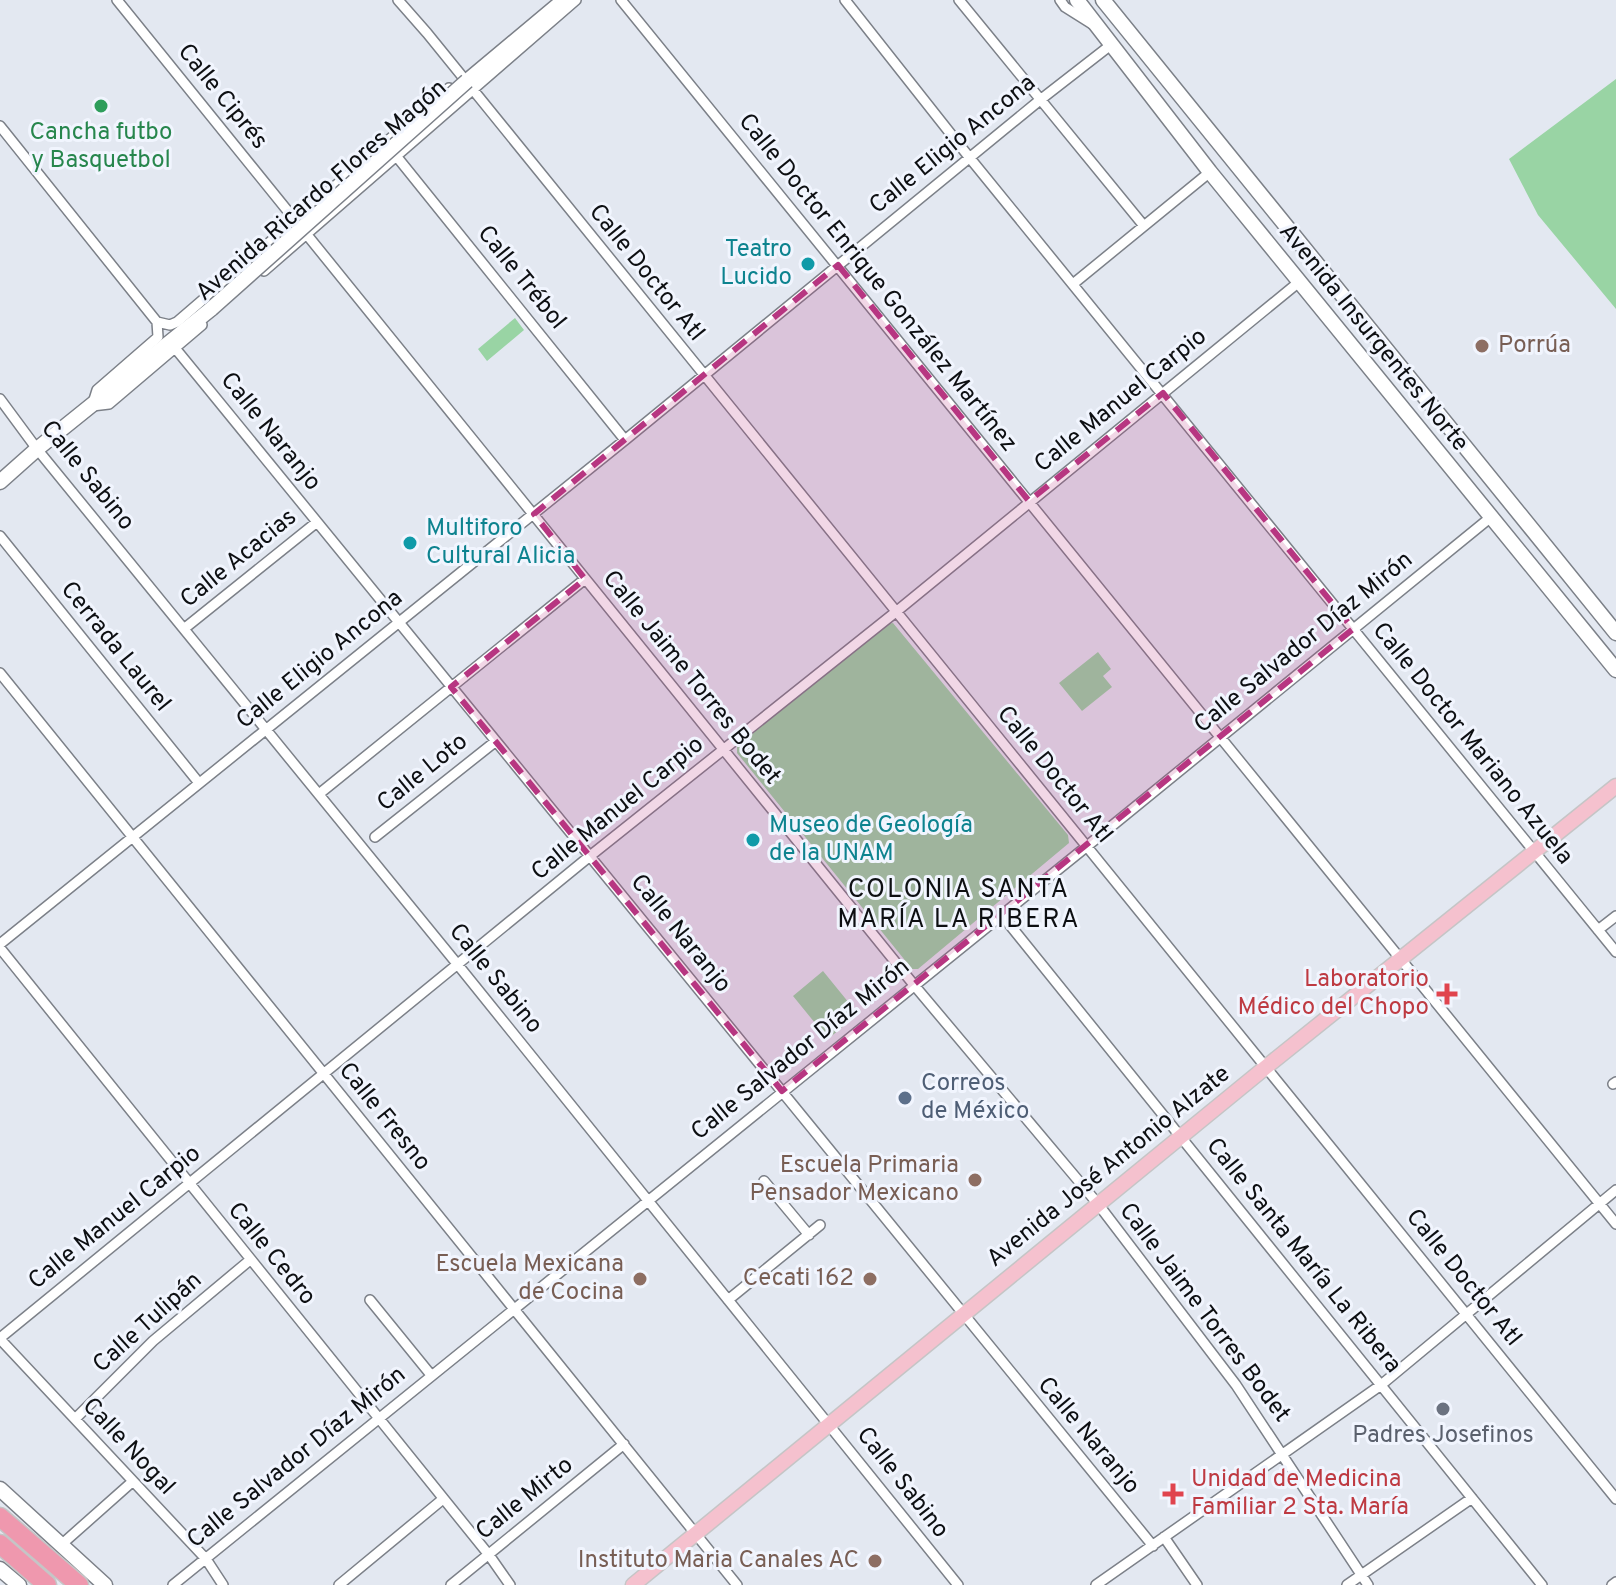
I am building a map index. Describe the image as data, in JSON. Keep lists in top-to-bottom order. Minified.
{"streets":{"main road":["Avenida Ricardo Flores Magón","Avenida Insurgentes Norte","Avenida José Antonio Alzate"],"street":["Calle Ciprés","Calle Eligio Ancona","Calle Doctor Atl","Calle Trébol","Calle Doctor Enrique González Martínez","Calle Manuel Carpio","Calle Naranjo","Calle Sabino","Calle Acacias","Calle Salvador Díaz Mirón","Cerrada Laurel","Calle Jaime Torres Bodet","Calle Doctor Mariano Azuela","Calle Loto","Calle Fresno","Calle Cedro","Calle Santa María La Ribera","Calle Tulipán","Calle Nogal","Calle Mirto"]},"crossings":[["Calle Ciprés","Avenida Ricardo Flores Magón"],["Calle Ciprés","Calle Jaime Torres Bodet"],["Calle Eligio Ancona","Calle Doctor Atl"],["Calle Eligio Ancona","Calle Trébol"],["Calle Eligio Ancona","Calle Doctor Enrique González Martínez"],["Calle Eligio Ancona","Avenida Insurgentes Norte"],["Calle Eligio Ancona","Calle Naranjo"],["Calle Eligio Ancona","Calle Sabino"],["Calle Eligio Ancona","Cerrada Laurel"],["Calle Eligio Ancona","Calle Jaime Torres Bodet"],["Calle Eligio Ancona","Calle Doctor Mariano Azuela"],["Calle Eligio Ancona","Calle Fresno"],["Calle Eligio Ancona","Calle Cedro"],["Avenida Ricardo Flores Magón","Calle Doctor Atl"],["Avenida Ricardo Flores Magón","Calle Trébol"],["Avenida Ricardo Flores Magón","Calle Naranjo"],["Avenida Ricardo Flores Magón","Calle Sabino"],["Avenida Ricardo Flores Magón","Calle Jaime Torres Bodet"],["Calle Doctor Atl","Calle Manuel Carpio"],["Calle Doctor Atl","Calle Salvador Díaz Mirón"],["Calle Doctor Atl","Avenida José Antonio Alzate"],["Calle Doctor Enrique González Martínez","Calle Manuel Carpio"],["Calle Doctor Enrique González Martínez","Calle Salvador Díaz Mirón"],["Calle Doctor Enrique González Martínez","Avenida José Antonio Alzate"],["Avenida Insurgentes Norte","Calle Manuel Carpio"],["Avenida Insurgentes Norte","Calle Salvador Díaz Mirón"],["Calle Manuel Carpio","Calle Naranjo"],["Calle Manuel Carpio","Calle Sabino"],["Calle Manuel Carpio","Calle Jaime Torres Bodet"],["Calle Manuel Carpio","Calle Doctor Mariano Azuela"],["Calle Manuel Carpio","Calle Fresno"],["Calle Manuel Carpio","Calle Cedro"],["Calle Manuel Carpio","Calle Nogal"],["Calle Naranjo","Calle Acacias"],["Calle Naranjo","Calle Salvador Díaz Mirón"],["Calle Naranjo","Calle Loto"],["Calle Naranjo","Avenida José Antonio Alzate"],["Calle Sabino","Calle Acacias"],["Calle Sabino","Calle Salvador Díaz Mirón"],["Calle Sabino","Avenida José Antonio Alzate"],["Calle Salvador Díaz Mirón","Calle Jaime Torres Bodet"],["Calle Salvador Díaz Mirón","Calle Doctor Mariano Azuela"],["Calle Salvador Díaz Mirón","Calle Fresno"],["Calle Salvador Díaz Mirón","Calle Cedro"],["Calle Salvador Díaz Mirón","Calle Santa María La Ribera"],["Calle Salvador Díaz Mirón","Calle Nogal"],["Calle Jaime Torres Bodet","Avenida José Antonio Alzate"],["Calle Doctor Mariano Azuela","Avenida José Antonio Alzate"],["Calle Fresno","Avenida José Antonio Alzate"],["Calle Fresno","Calle Mirto"],["Avenida José Antonio Alzate","Calle Santa María La Ribera"],["Calle Cedro","Calle Tulipán"],["Calle Cedro","Calle Mirto"],["Calle Tulipán","Calle Nogal"]],"districts":["COLONIA SANTA MARÍA LA RIBERA"],"places":{"other":["Cancha futbo y Basquetbol","Teatro Lucido","Porrúa","Multiforo Cultural Alicia","Museo de Geología de la UNAM","Correos de México","Escuela Primaria Pensador Mexicano","Escuela Mexicana de Cocina","Cecati 162","Padres Josefinos","Instituto Maria Canales AC"],"health":["Laboratorio Médico del Chopo","Unidad de Medicina Familiar 2 Sta. María"]}}
